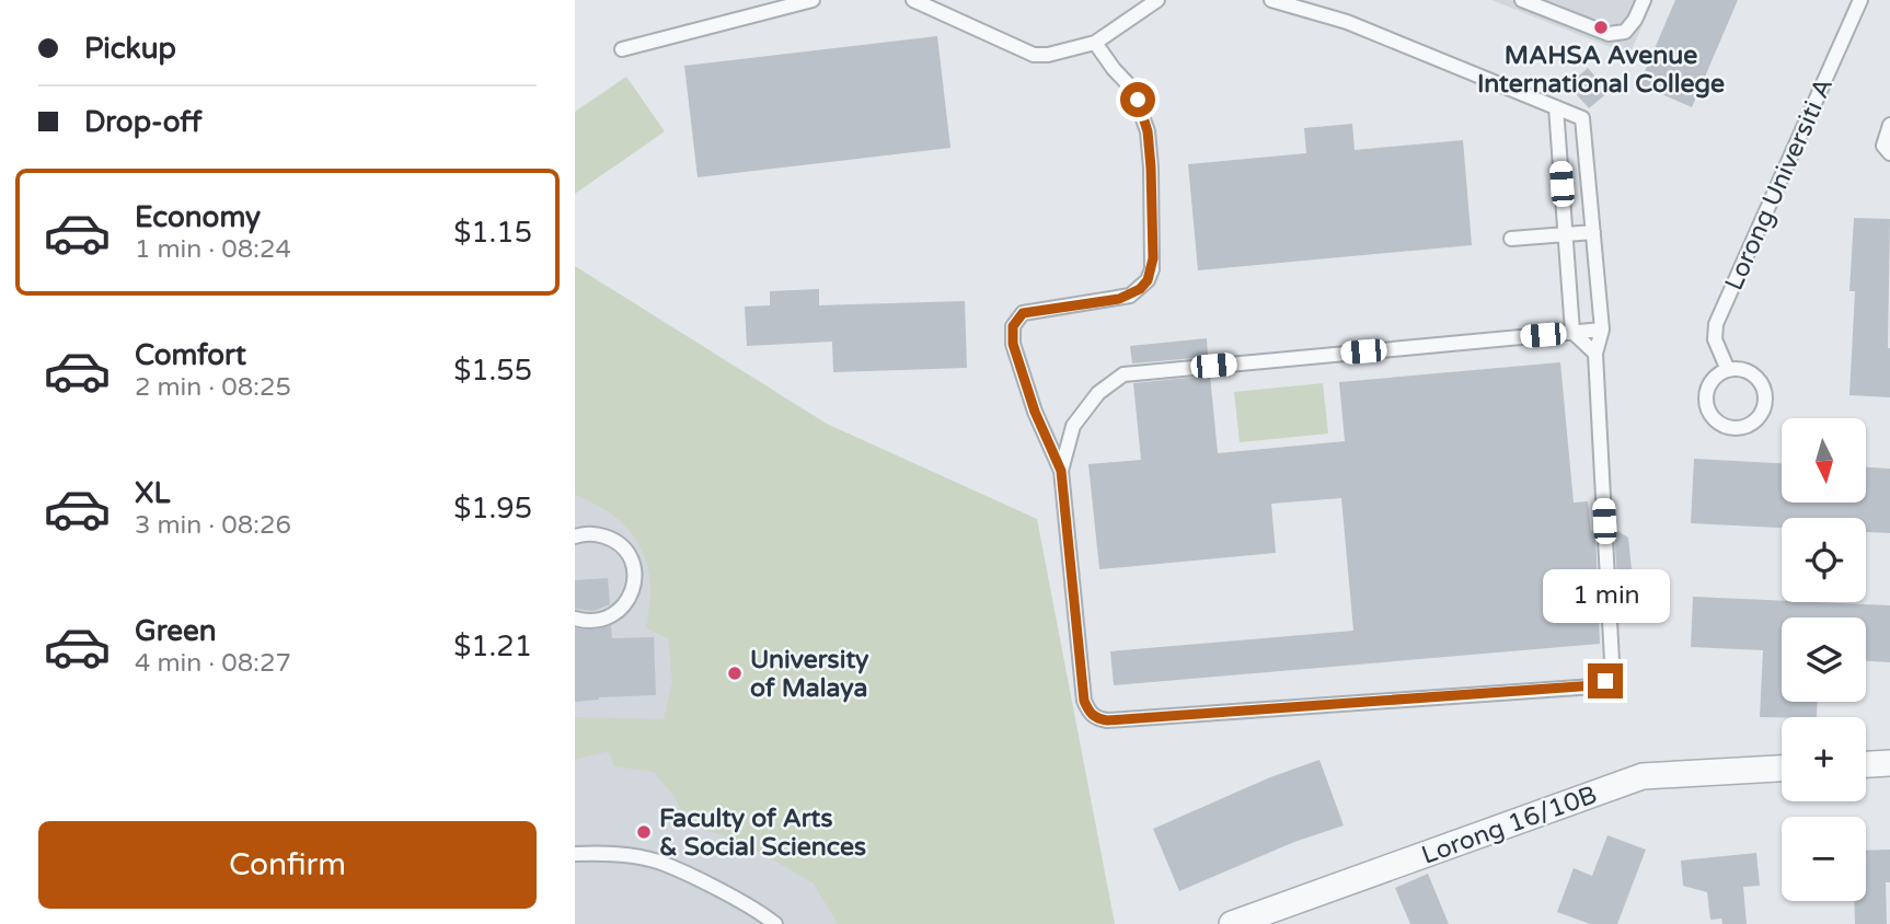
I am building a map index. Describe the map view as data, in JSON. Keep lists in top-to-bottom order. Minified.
{"streets":{"street":["Lorong 16/10B"],"lane":["Lorong Universiti A"]},"places":["MAHSA Avenue International College","University of Malaya","Faculty of Arts & Social Sciences"],"north":"bottom","page":{"banner":["Pickup","Drop-off"],"list":[{"name":"Economy","note":"1 min · 08:24","value":"$1.15"},{"name":"Comfort","note":"2 min · 08:25","value":"$1.55"},{"name":"XL","note":"3 min · 08:26","value":"$1.95"},{"name":"Green","note":"4 min · 08:27","value":"$1.21"}],"map_buttons":["+","−"],"bubble":"1 min","buttons":"Confirm"}}
